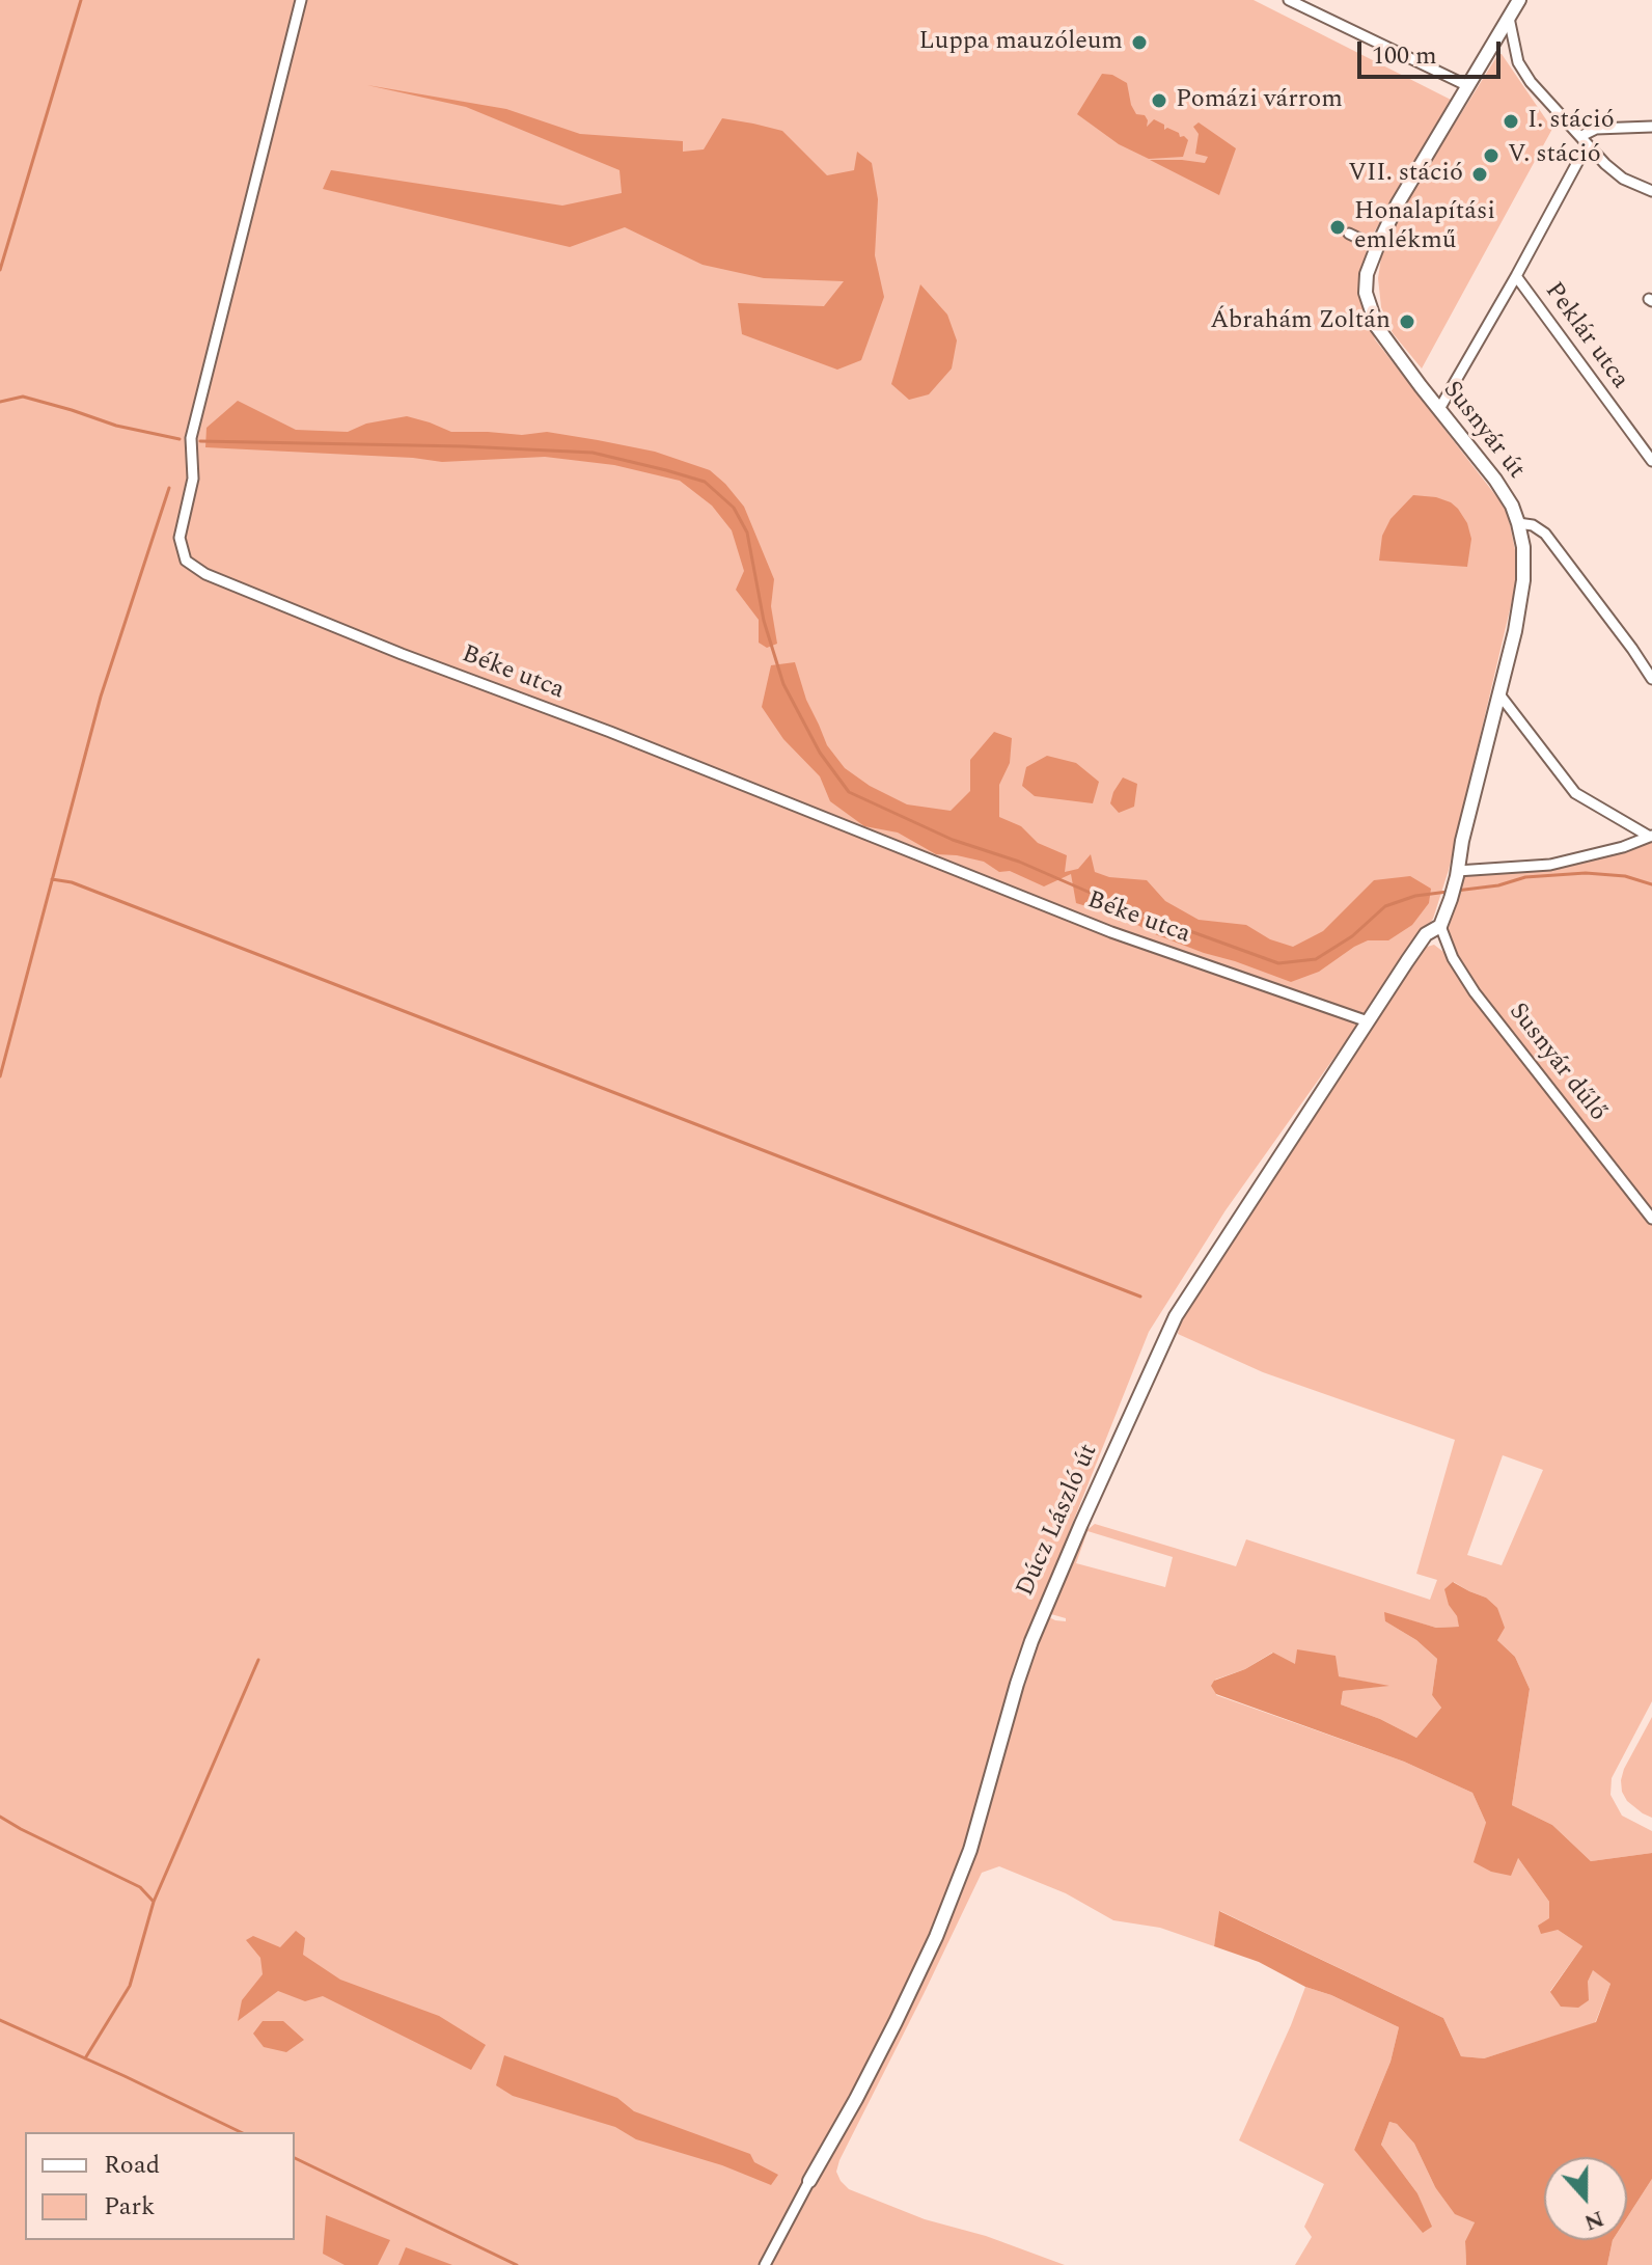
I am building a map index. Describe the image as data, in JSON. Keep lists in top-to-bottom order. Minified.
{"streets":{"street":["Peklár utca","Susnyár út","Béke utca","Susnyár dűlő","Dúcz László út"]},"crossings":[["Susnyár út","Susnyár dűlő"],["Susnyár út","Dúcz László út"],["Béke utca","Dúcz László út"],["Susnyár dűlő","Dúcz László út"]],"places":["Luppa mauzóleum","Pomázi várrom","I. stáció","V. stáció","VII. stáció","Honalapítási emlékmű","Ábrahám Zoltán"],"legend":["Road","Park"],"scale_bar":"100 m","north":"bottom"}
